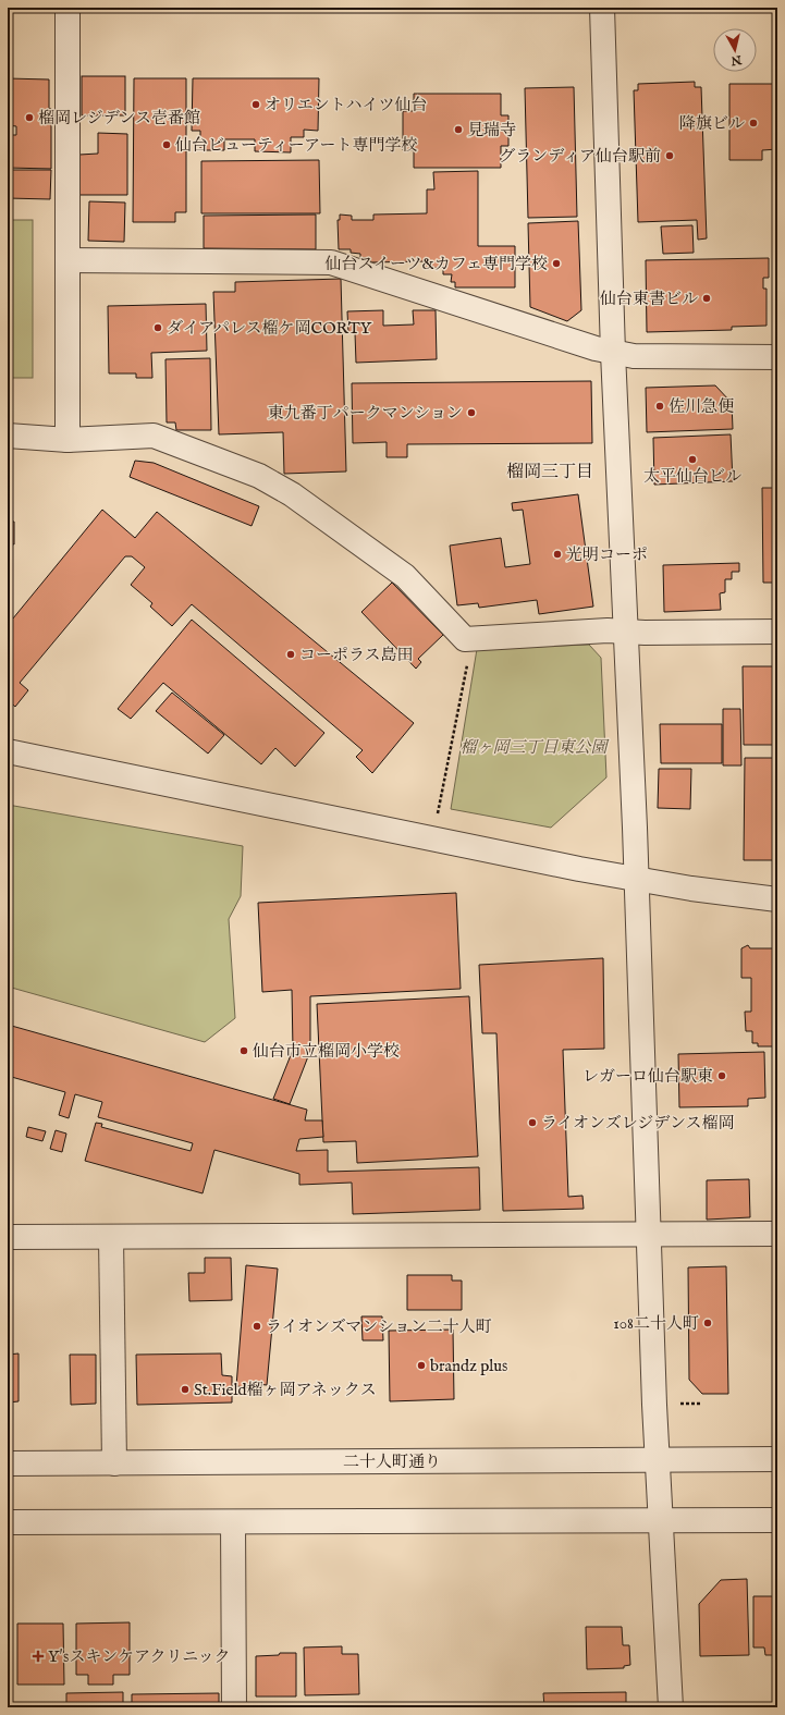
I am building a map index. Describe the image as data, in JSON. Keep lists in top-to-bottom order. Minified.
{"streets":{"street":["二十人町通り"]},"districts":["榴岡三丁目"],"parks":["榴ヶ岡三丁目東公園"],"places":{"other":["オリエントハイツ仙台","榴岡レジデンス壱番館","降旗ビル","見瑞寺","仙台ビューティーアート専門学校","グランディア仙台駅前","仙台スイーツ&カフェ専門学校","仙台東書ビル","ダイアパレス榴ケ岡CORTY","佐川急便","東九番丁パークマンション","太平仙台ビル","光明コーポ","コーポラス島田","仙台市立榴岡小学校","レガーロ仙台駅東","ライオンズレジデンス榴岡","108二十人町","ライオンズマンション二十人町","brandz plus","St.Field榴ヶ岡アネックス"],"health":["Y′sスキンケアクリニック"]},"north":"bottom"}
